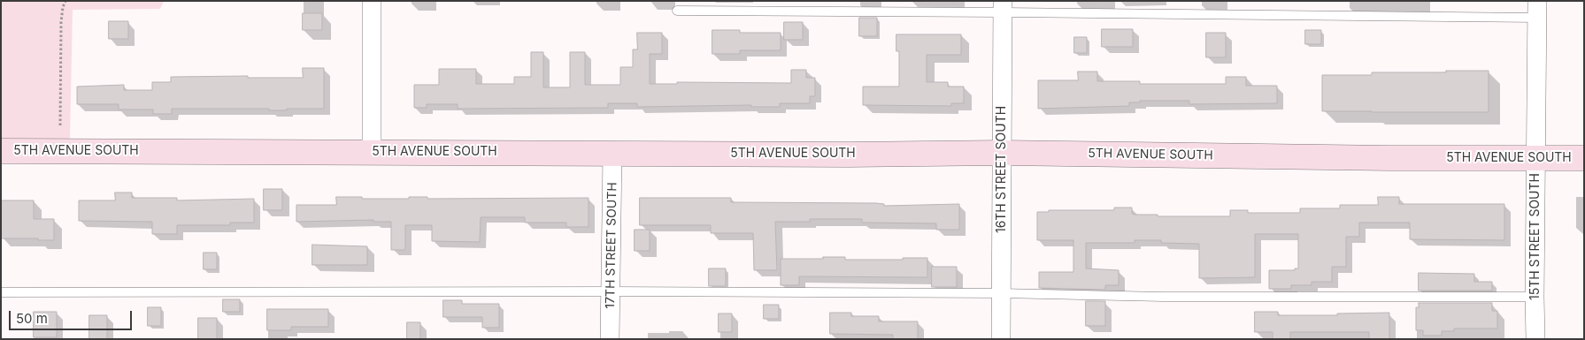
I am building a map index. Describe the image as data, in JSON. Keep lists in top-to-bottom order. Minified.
{"streets":{"street":["5TH AVENUE SOUTH","16TH STREET SOUTH","15TH STREET SOUTH","17TH STREET SOUTH"]},"crossings":[["5TH AVENUE SOUTH","16TH STREET SOUTH"],["5TH AVENUE SOUTH","15TH STREET SOUTH"],["5TH AVENUE SOUTH","17TH STREET SOUTH"]],"scale_bar":"50 m"}
